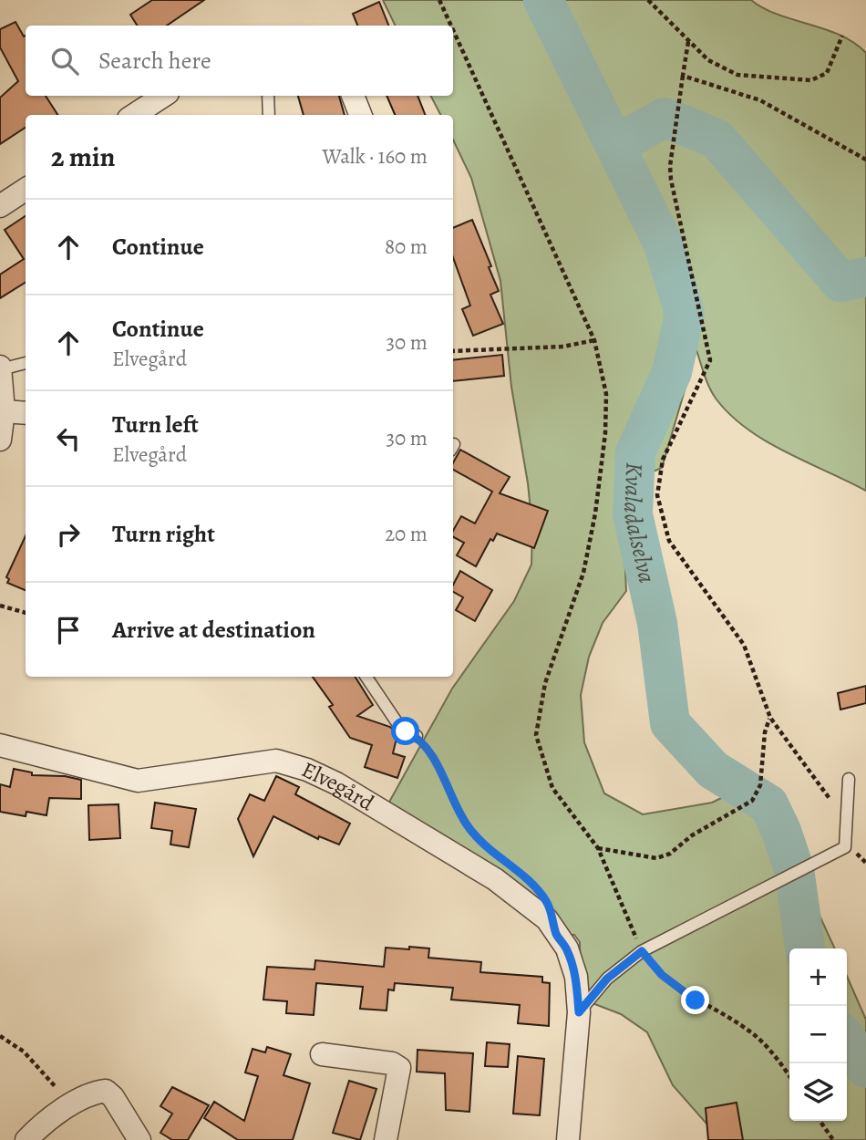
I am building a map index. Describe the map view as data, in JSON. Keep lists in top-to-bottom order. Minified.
{"streets":{"street":["Elvegård"]},"water":["Kvaladalselva"],"page":{"search":"Search here","heading":["2 min","Walk · 160 m"],"list":[["Continue","80 m"],["Continue","Elvegård","30 m"],["Turn left","Elvegård","30 m"],["Turn right","20 m"],"Arrive at destination"],"map_buttons":["+","−"]}}
